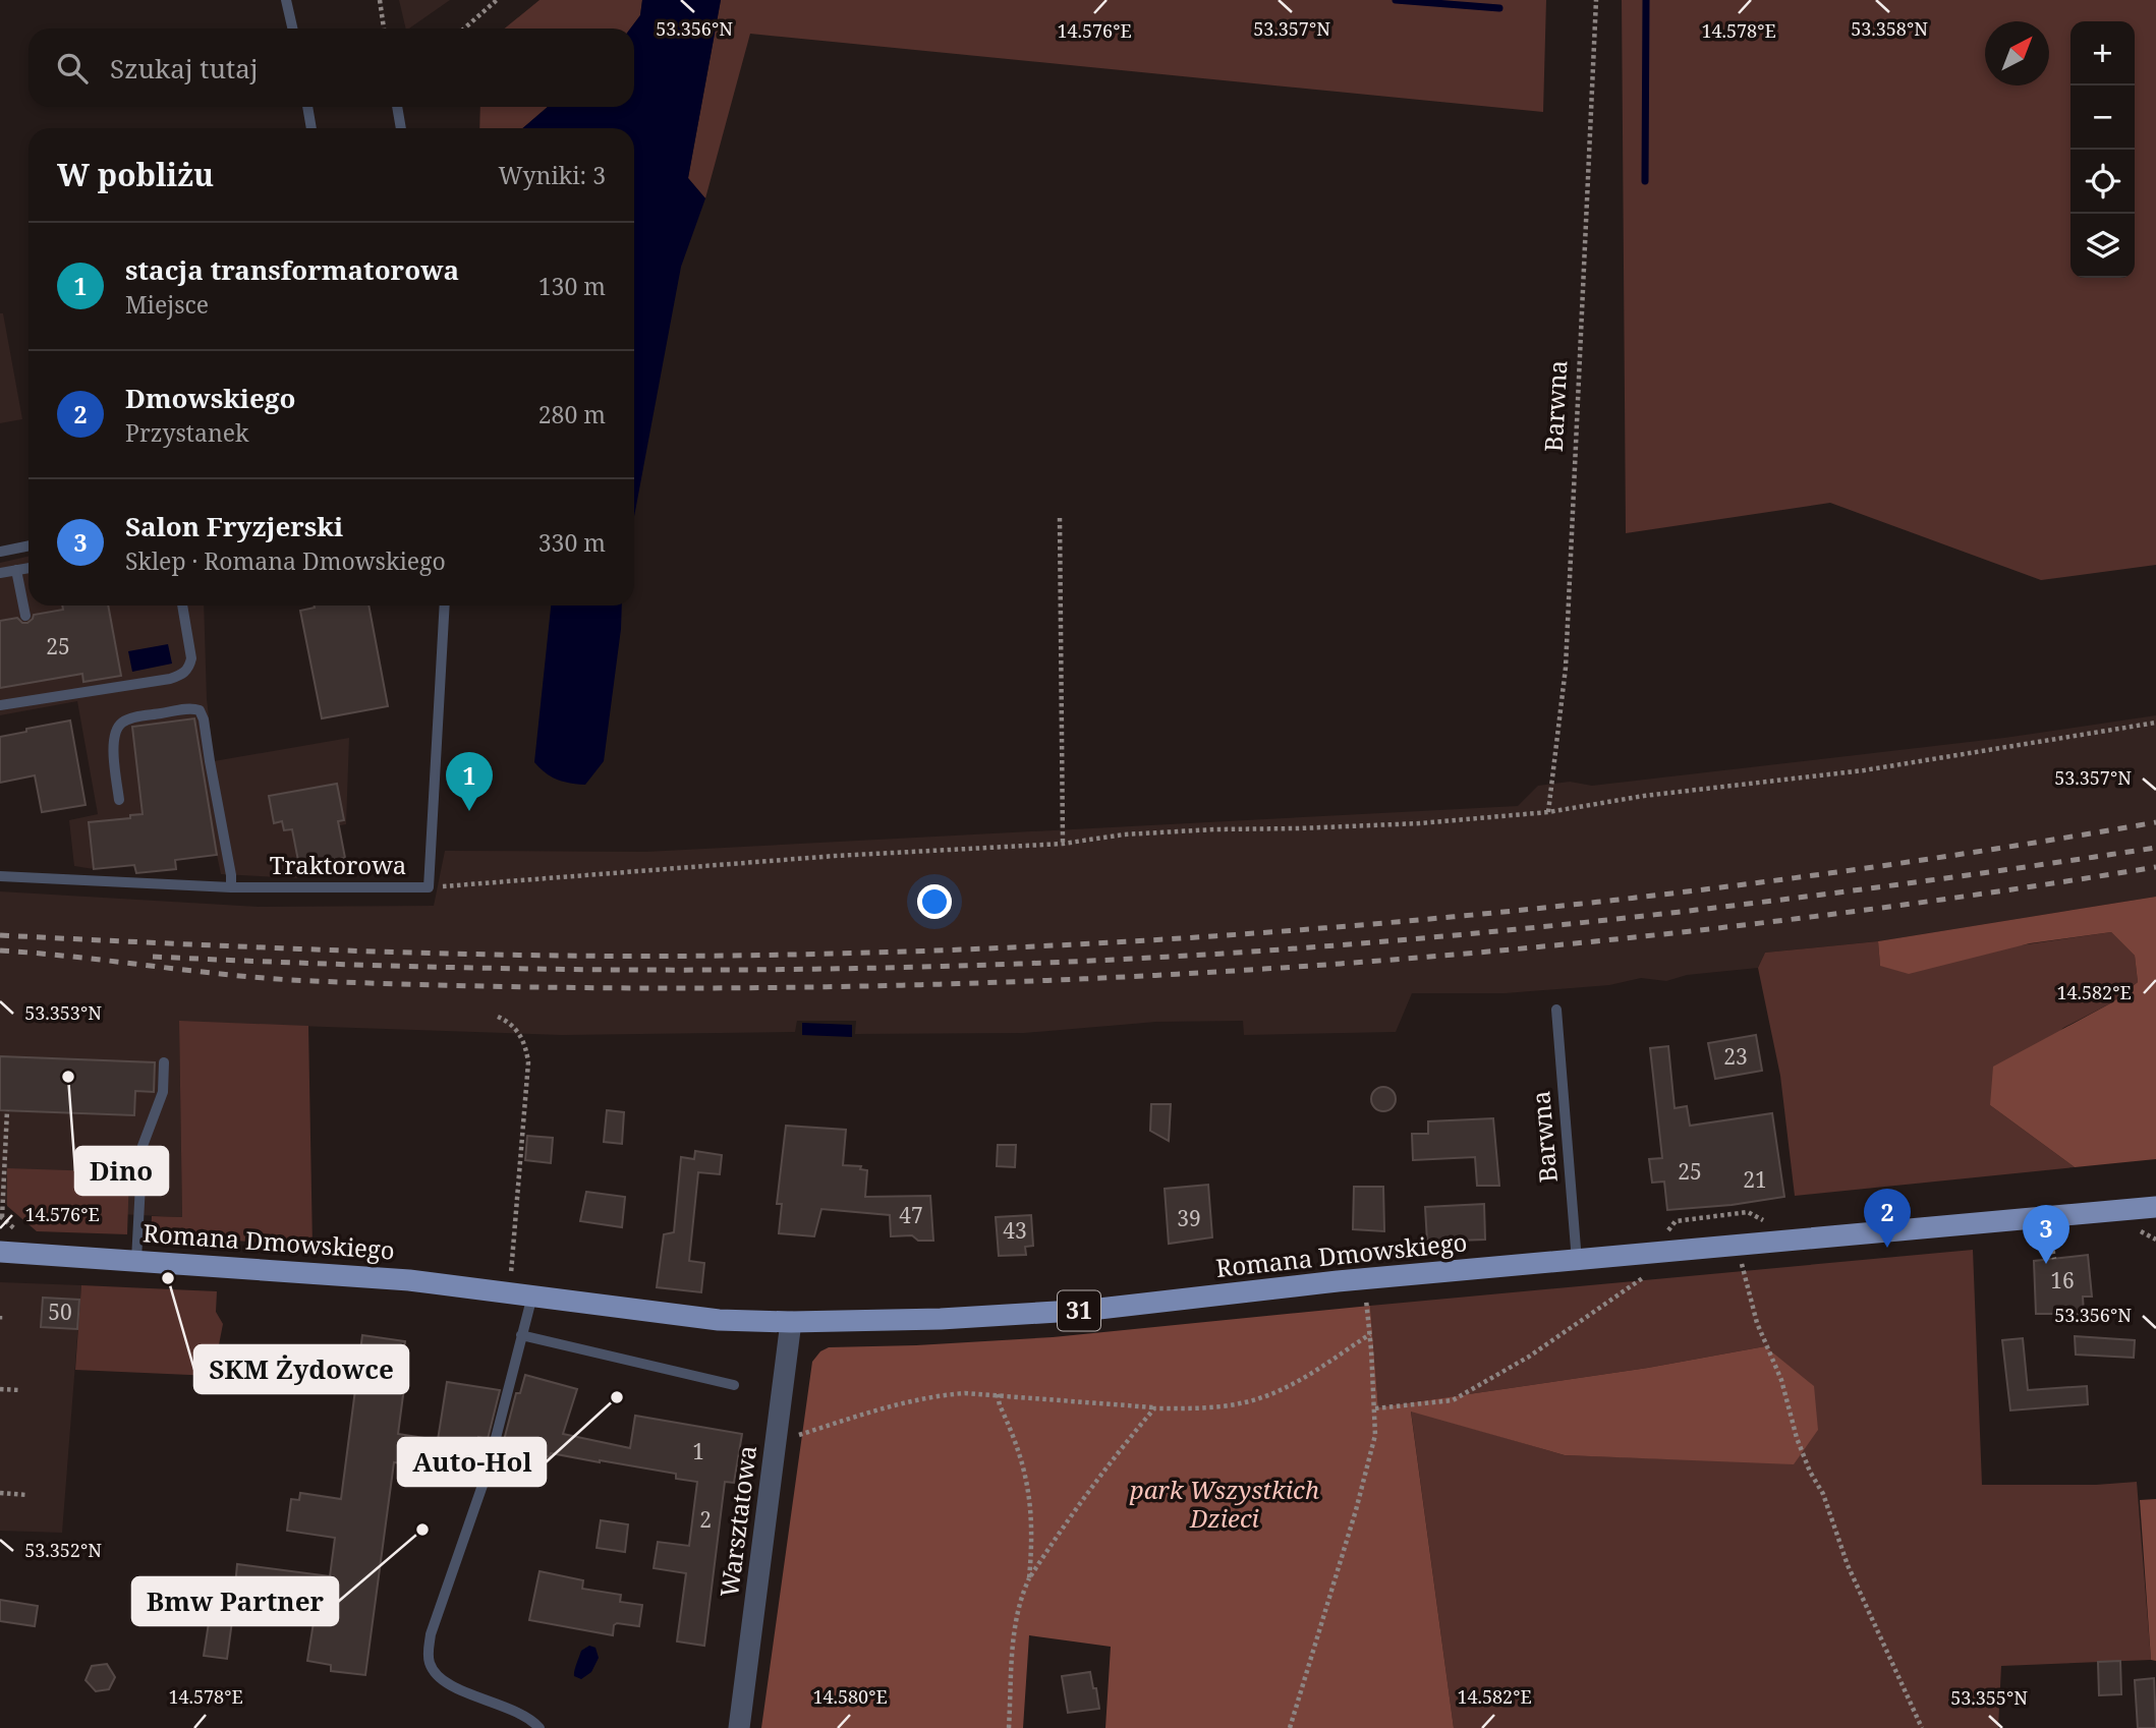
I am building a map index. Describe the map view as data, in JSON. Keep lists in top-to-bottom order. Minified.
{"streets":{"main road":["Romana Dmowskiego","31"],"street":["Warsztatowa"],"lane":["Barwna","Traktorowa"]},"crossings":[["Barwna","Romana Dmowskiego"],["Romana Dmowskiego","Warsztatowa"]],"parks":["park Wszystkich Dzieci"],"places":["Dino","SKM Żydowce","Auto-Hol","Bmw Partner"],"house_numbers":["25","23","25","21","47","39","43","16","50","1","2"],"north":"top right","page":{"map_buttons":["+","−"],"search":"Szukaj tutaj","heading":["W pobliżu","Wyniki: 3"],"list":[{"mark":"1","name":"stacja transformatorowa","note":"Miejsce","value":"130 m"},{"mark":"2","name":"Dmowskiego","note":"Przystanek","value":"280 m"},{"mark":"3","name":"Salon Fryzjerski","note":"Sklep · Romana Dmowskiego","value":"330 m"}],"pins":["1","2","3"]},"coordinates":["53.356°N","53.357°N","53.358°N","14.576°E","14.578°E","14.582°E","53.353°N","53.352°N","14.580°E","53.355°N"]}
